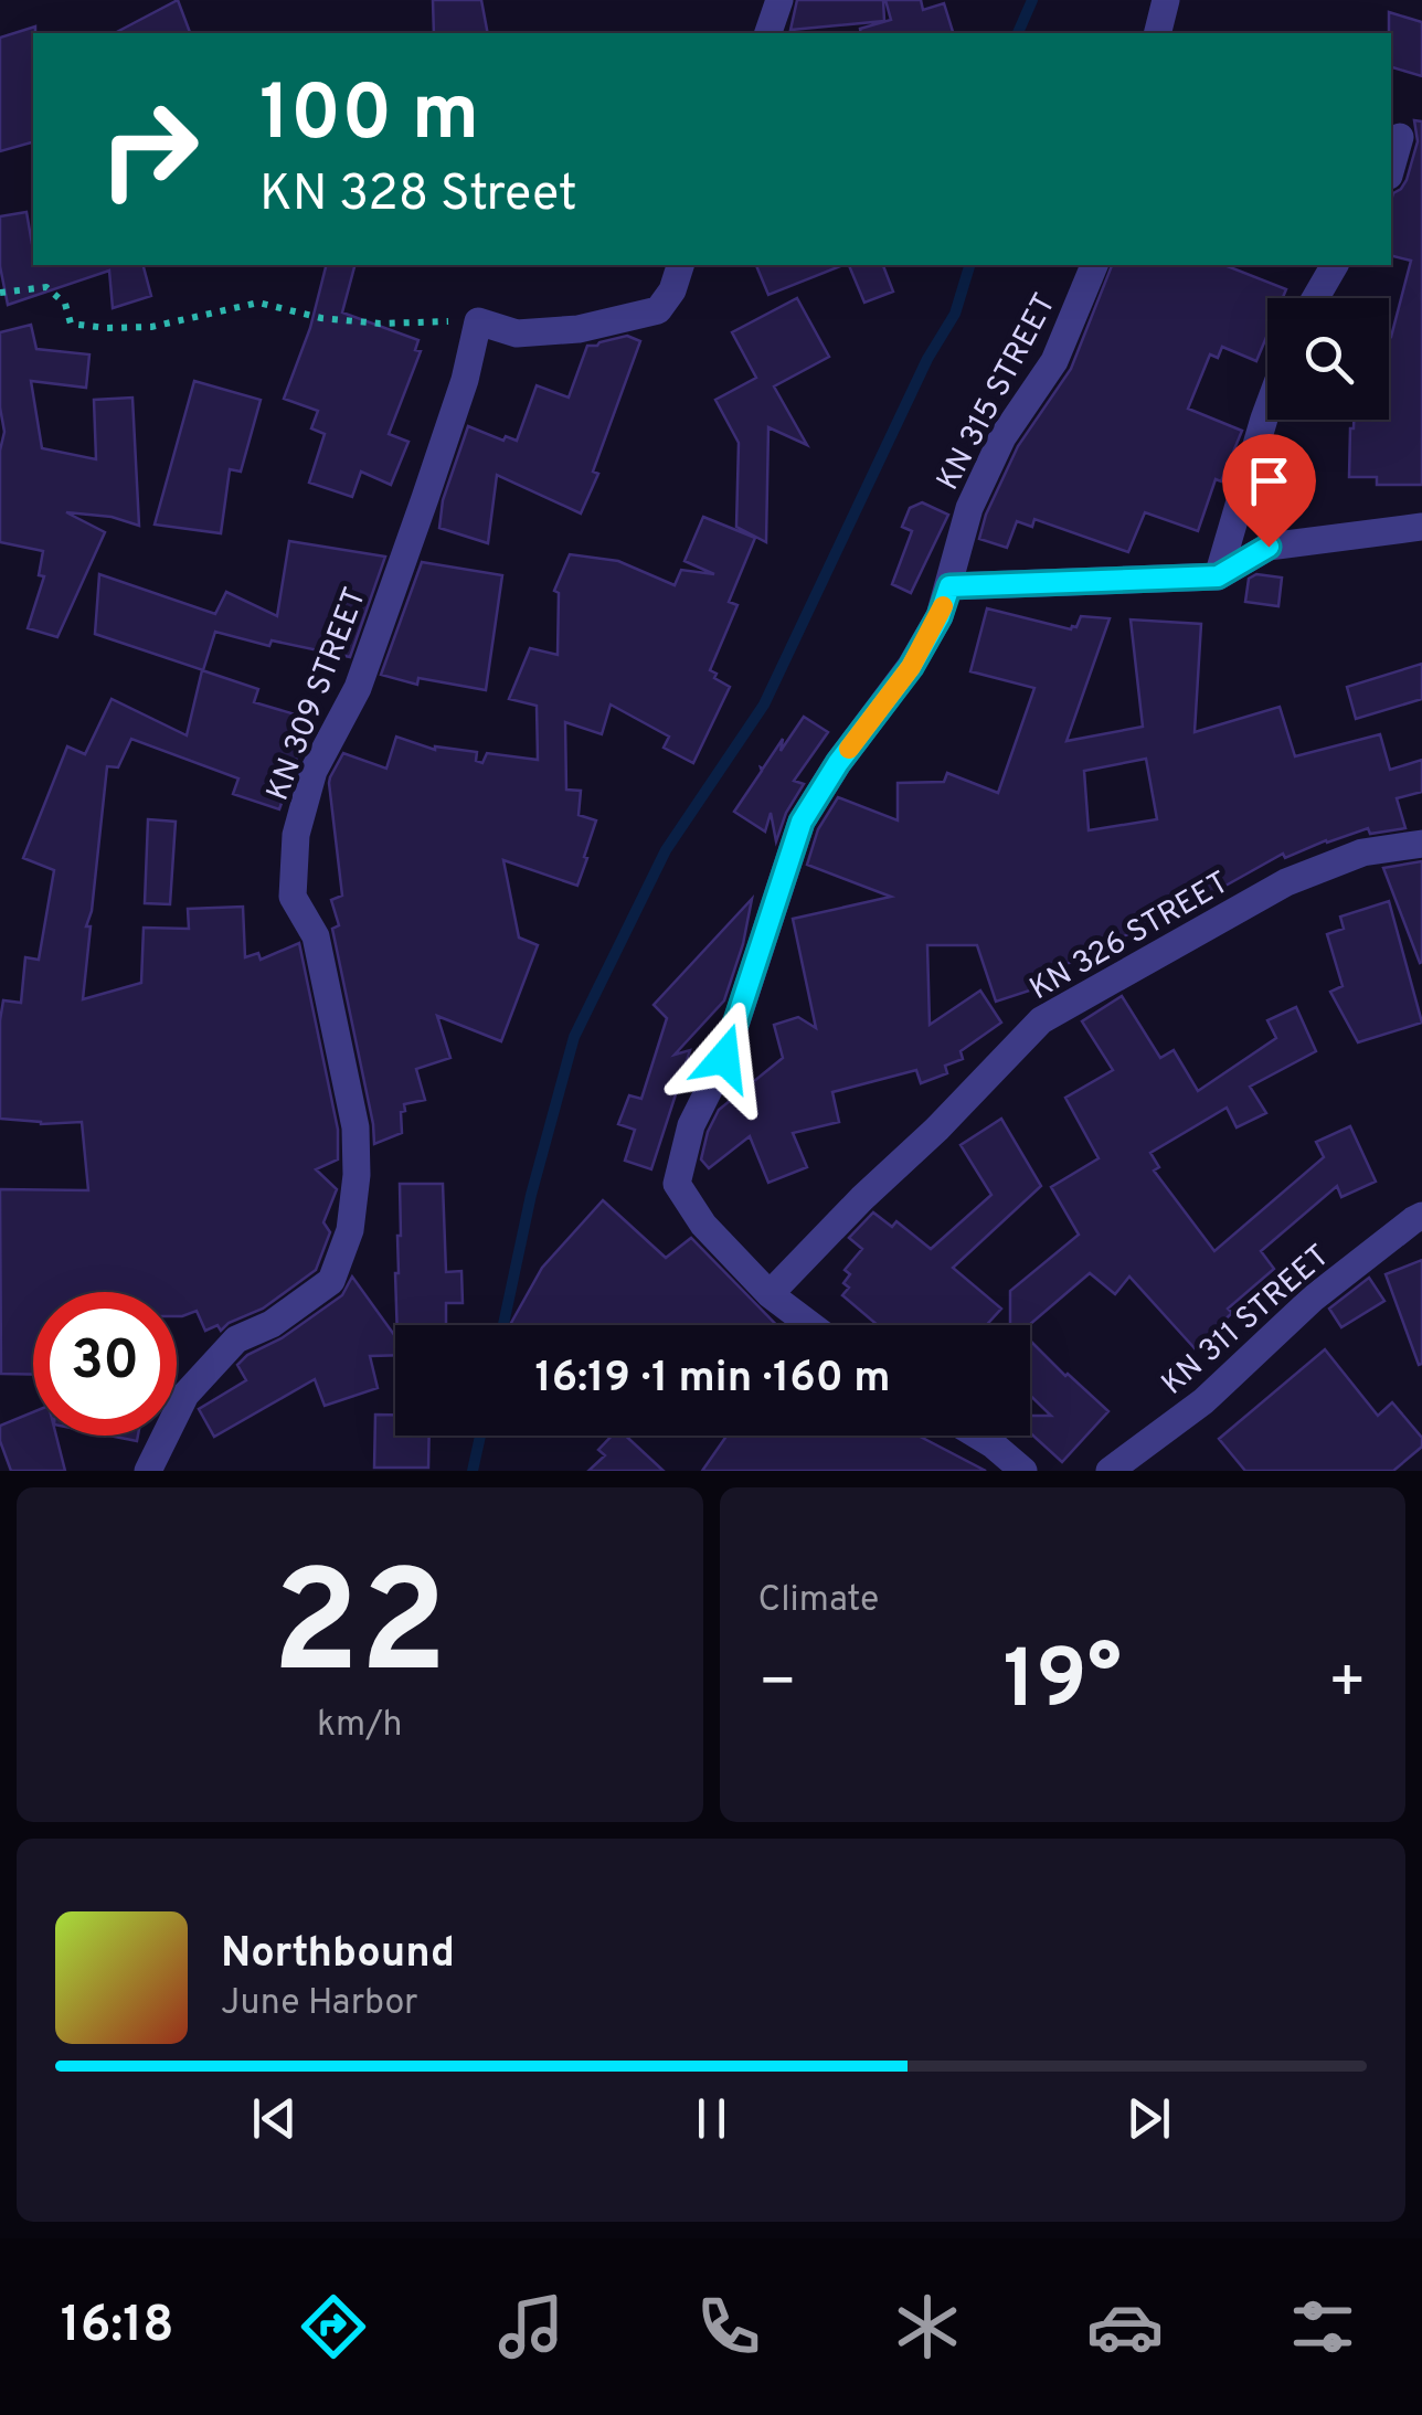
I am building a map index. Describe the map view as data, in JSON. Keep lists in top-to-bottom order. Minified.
{"streets":{"street":["KN 315 STREET","KN 309 STREET","KN 326 STREET","KN 311 STREET"]},"crossings":[["KN 315 STREET","KN 326 STREET"]],"page":{"turn":["100 m","KN 328 Street"],"limit":"30","trip":"16:19 · 1 min · 160 m","tile":[["22","km/h"],"Climate"],"heat":["−","19°","+"],"song":["Northbound","June Harbor"],"tabs":"16:18"}}
